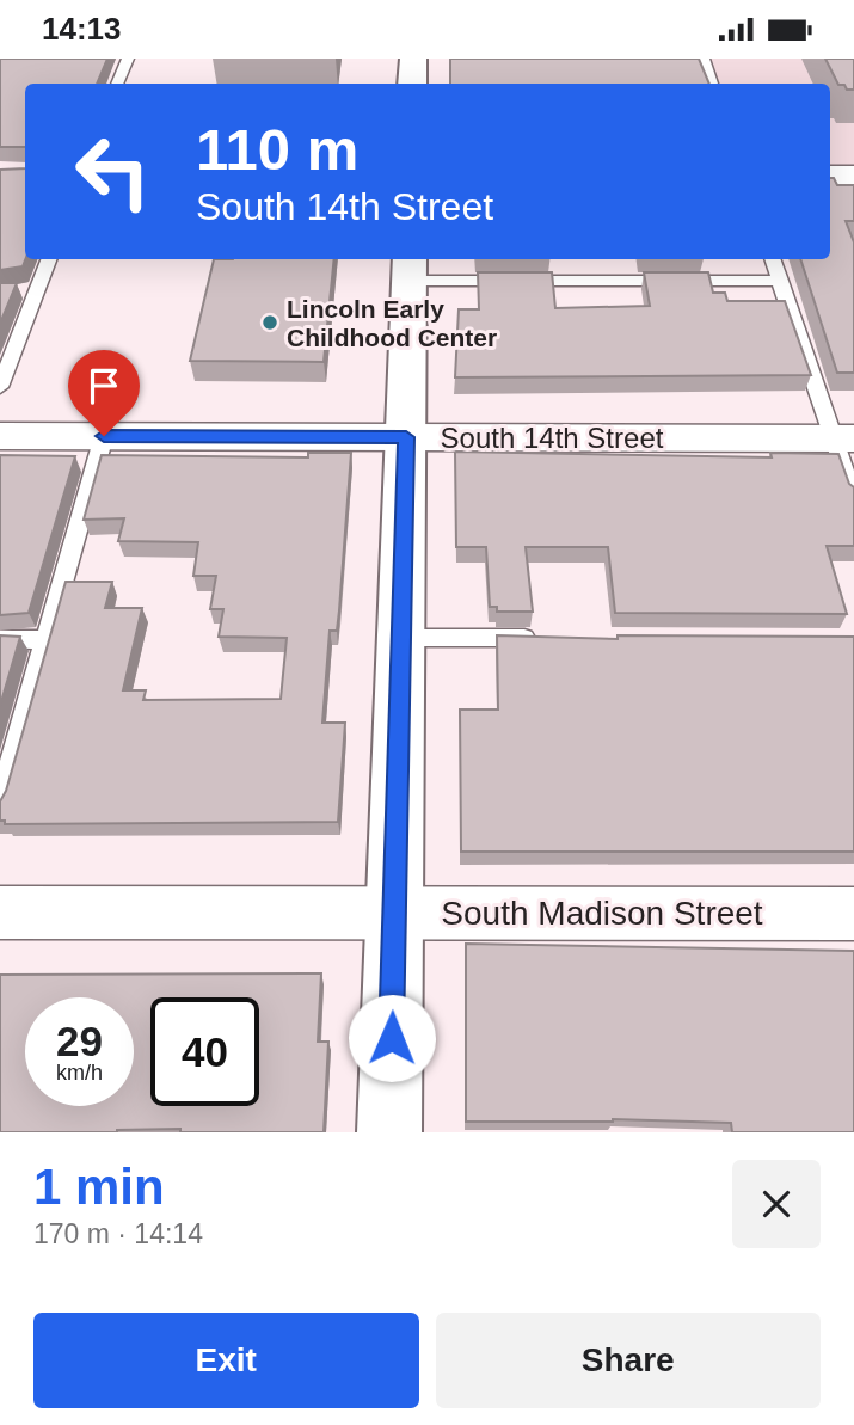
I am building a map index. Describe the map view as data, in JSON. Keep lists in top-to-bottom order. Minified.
{"streets":{"street":["South 14th Street","South Madison Street"]},"places":["Lincoln Early Childhood Center"],"page":{"status":"14:13","turn":["110 m","South 14th Street"],"speed":"29 km/h","limit":"40","heading":["1 min","170 m · 14:14"],"buttons":["Exit","Share"]}}
